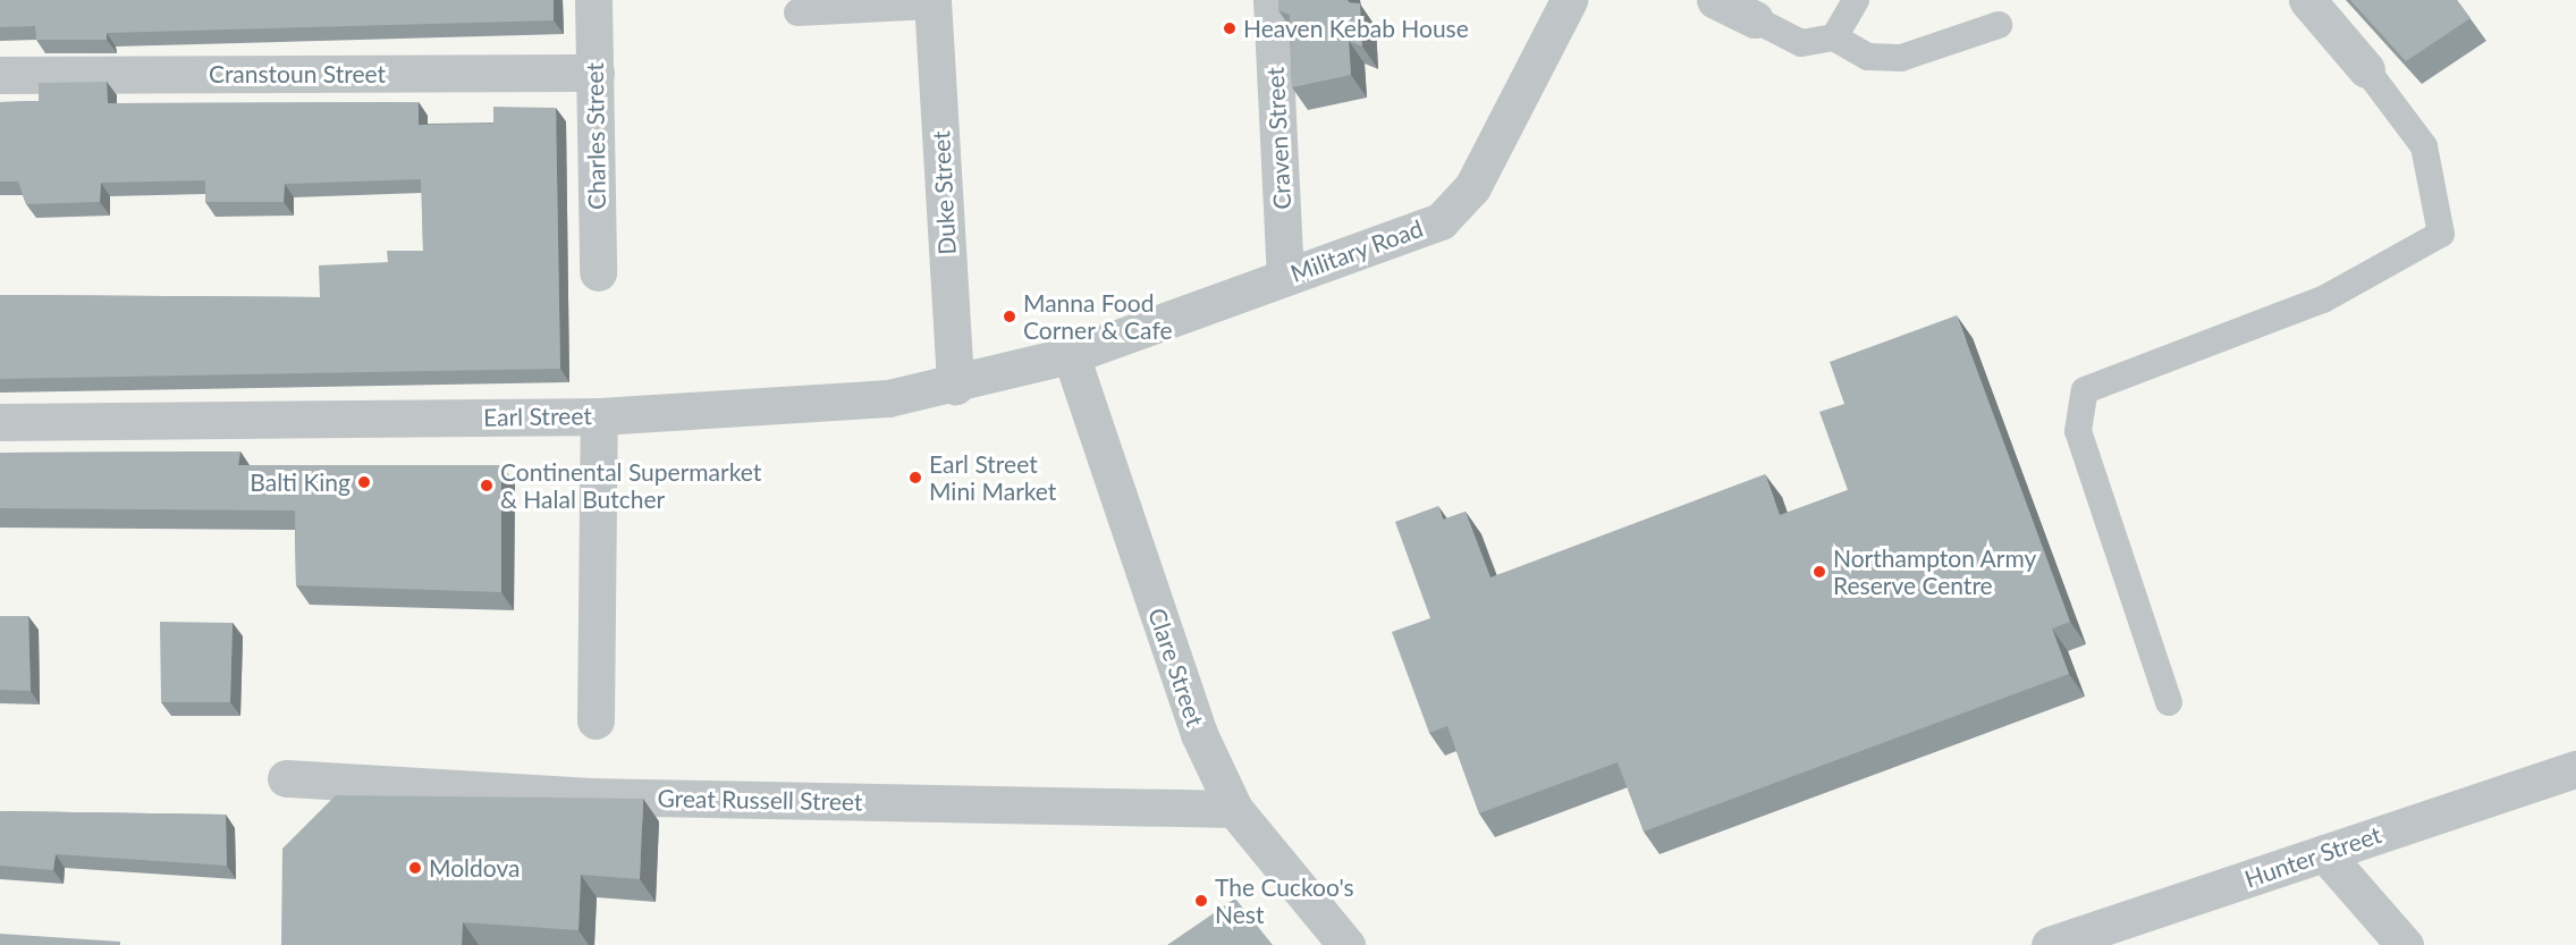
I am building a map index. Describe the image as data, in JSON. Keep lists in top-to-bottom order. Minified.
{"streets":{"street":["Cranstoun Street","Charles Street","Craven Street","Duke Street","Military Road","Earl Street","Clare Street","Great Russell Street","Hunter Street"]},"crossings":[["Cranstoun Street","Charles Street"],["Craven Street","Military Road"],["Duke Street","Earl Street"],["Military Road","Earl Street"],["Military Road","Clare Street"],["Earl Street","Clare Street"],["Clare Street","Great Russell Street"]],"places":["Heaven Kebab House","Manna Food Corner & Cafe","Earl Street Mini Market","Balti King","Continental Supermarket & Halal Butcher","Northampton Army Reserve Centre","Moldova","The Cuckoo's Nest"]}
